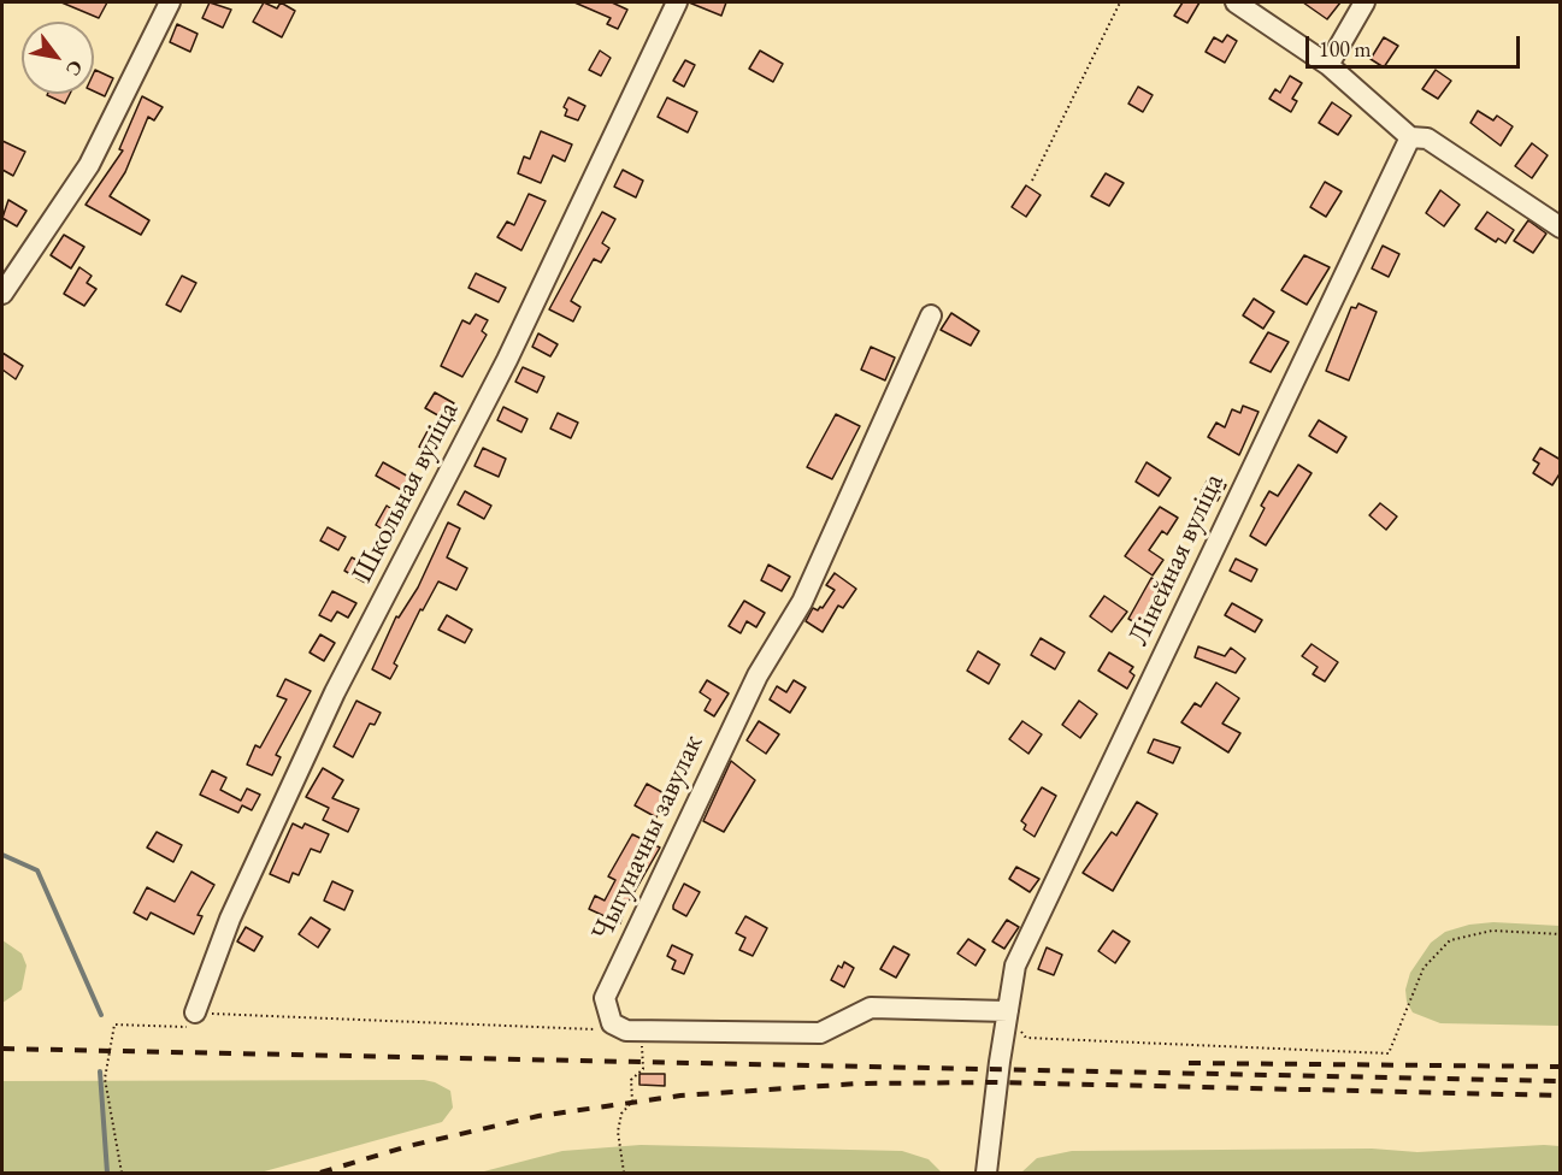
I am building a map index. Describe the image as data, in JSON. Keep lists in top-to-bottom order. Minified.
{"streets":{"street":["Школьная вуліца","Лінейная вуліца","Чыгуначны завулак"]},"scale_bar":"100 m","north":"bottom right"}
